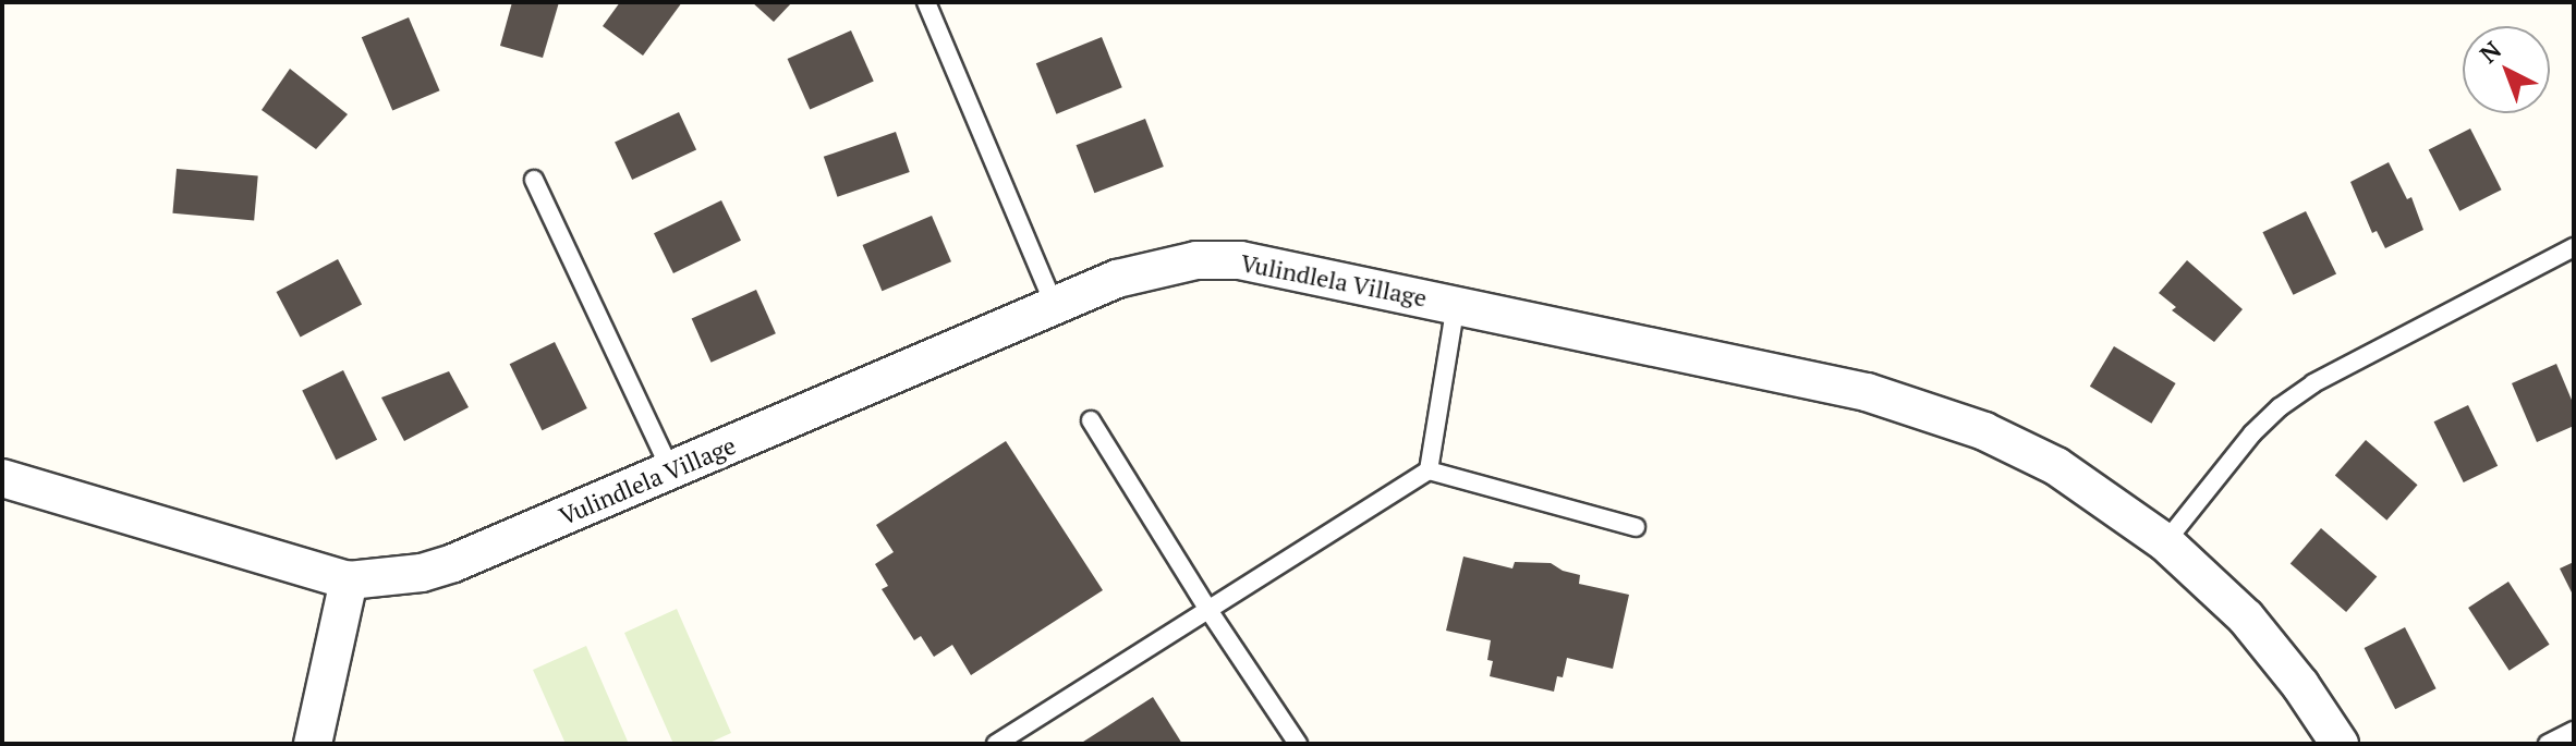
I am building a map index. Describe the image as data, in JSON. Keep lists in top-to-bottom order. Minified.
{"streets":{"street":["Vulindlela Village"]},"north":"top left"}
